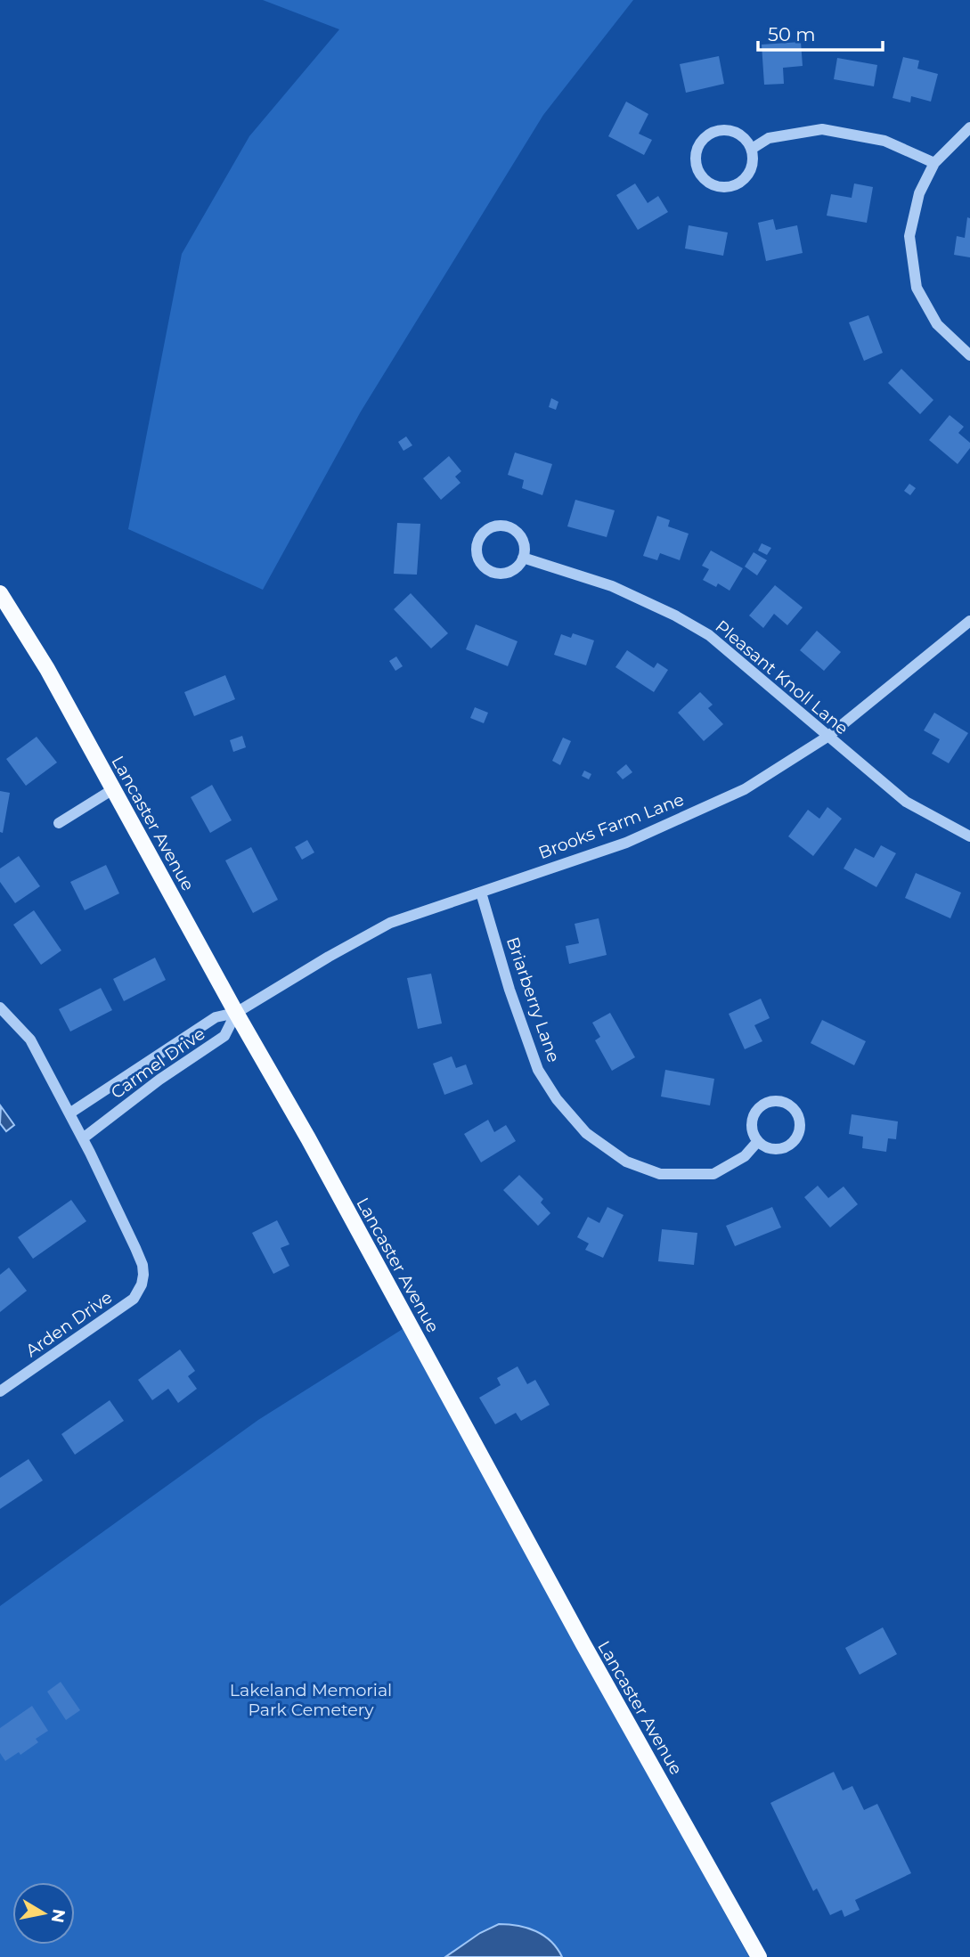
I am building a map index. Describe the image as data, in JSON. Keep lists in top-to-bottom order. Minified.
{"streets":{"main road":["Lancaster Avenue"],"street":["Pleasant Knoll Lane","Brooks Farm Lane","Briarberry Lane","Carmel Drive","Arden Drive"]},"crossings":[["Pleasant Knoll Lane","Brooks Farm Lane"],["Lancaster Avenue","Brooks Farm Lane"],["Lancaster Avenue","Carmel Drive"],["Brooks Farm Lane","Briarberry Lane"],["Brooks Farm Lane","Carmel Drive"],["Carmel Drive","Arden Drive"]],"parks":["Lakeland Memorial Park Cemetery"],"scale_bar":"50 m","north":"right"}
